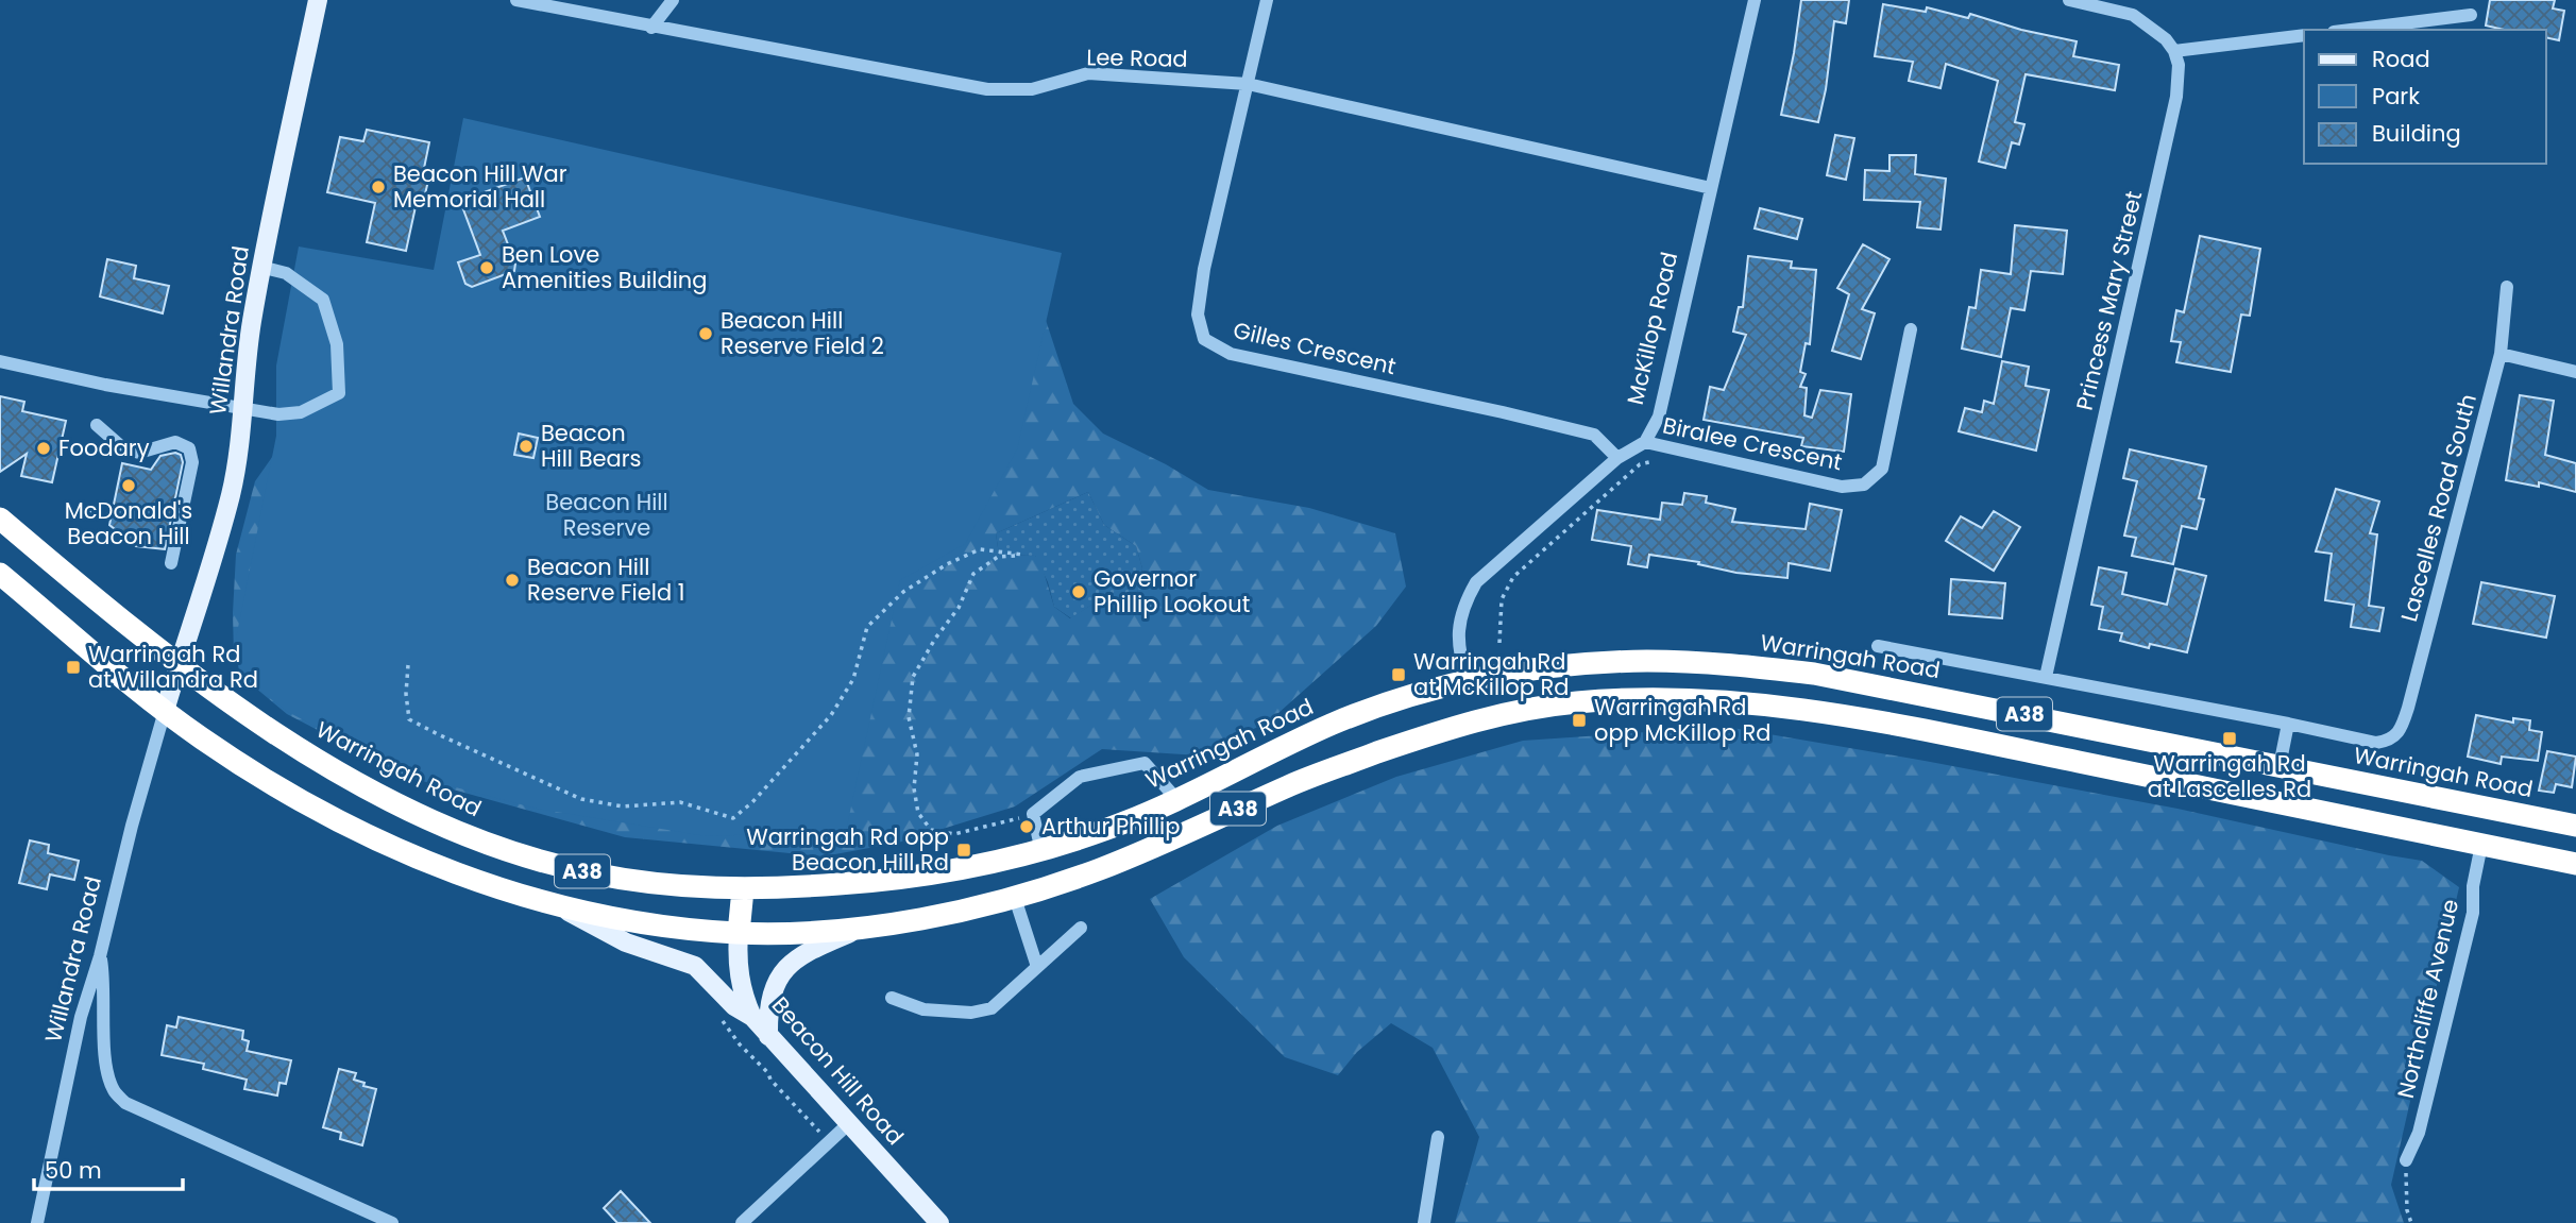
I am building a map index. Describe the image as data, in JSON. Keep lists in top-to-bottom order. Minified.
{"streets":{"highway":["Warringah Road","A38","Beacon Hill Road"],"main road":["Willandra Road"],"street":["Lee Road","Princess Mary Street","McKillop Road","Gilles Crescent","Biralee Crescent","Lascelles Road South","Northcliffe Avenue"]},"crossings":[["Lee Road","McKillop Road"],["Lee Road","Gilles Crescent"],["Princess Mary Street","Warringah Road"],["McKillop Road","Biralee Crescent"],["Willandra Road","Warringah Road"],["Willandra Road","A38"],["Lascelles Road South","Warringah Road"],["Warringah Road","Beacon Hill Road"],["A38","Northcliffe Avenue"],["A38","Beacon Hill Road"]],"parks":["Beacon Hill Reserve"],"places":{"other":["Beacon Hill War Memorial Hall","Ben Love Amenities Building","Beacon Hill Reserve Field 2","Beacon Hill Bears","Foodary","McDonald's Beacon Hill","Beacon Hill Reserve Field 1","Governor Phillip Lookout","Arthur Phillip"],"transit":["Warringah Rd at Willandra Rd","Warringah Rd at McKillop Rd","Warringah Rd opp McKillop Rd","Warringah Rd at Lascelles Rd","Warringah Rd opp Beacon Hill Rd"]},"legend":["Road","Park","Building"],"scale_bar":"50 m"}
